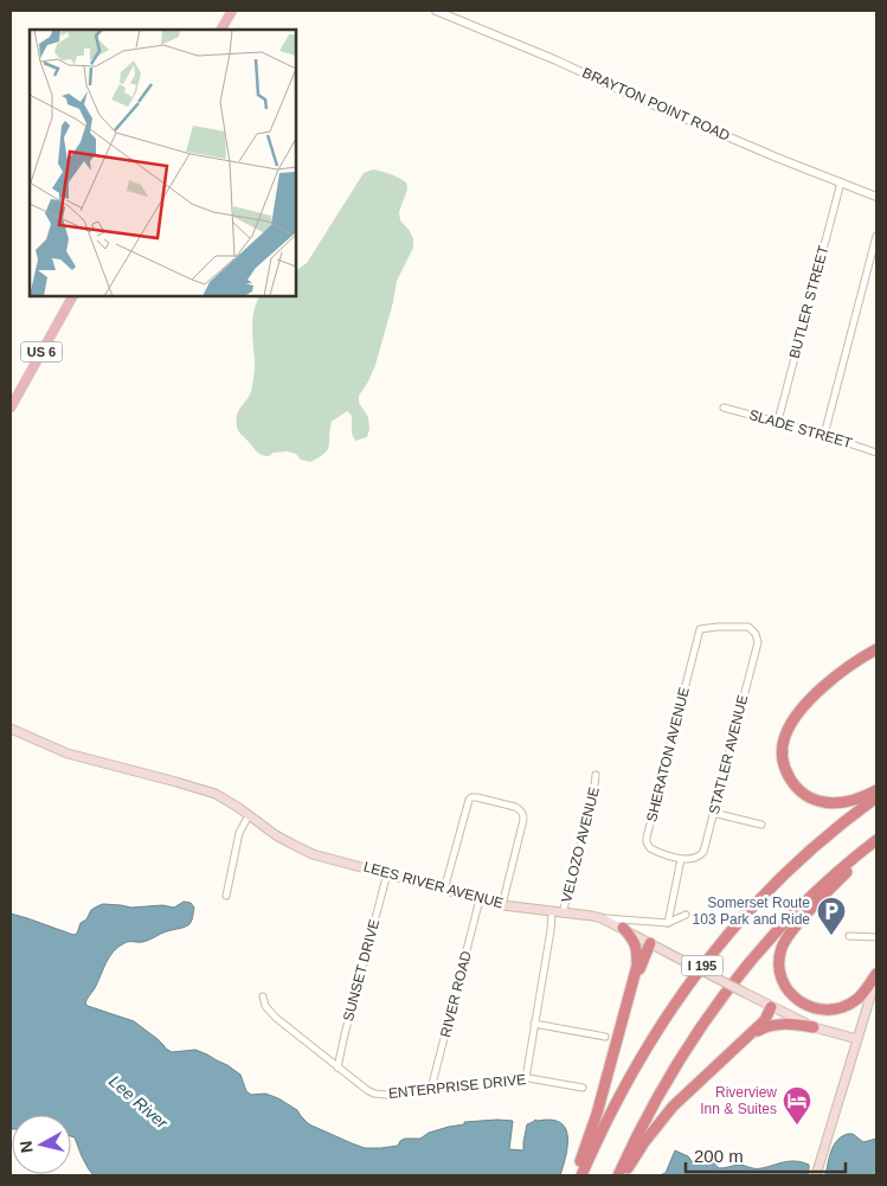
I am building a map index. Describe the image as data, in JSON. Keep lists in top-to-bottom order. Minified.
{"streets":{"highway":["I 195"],"main road":["US 6","LEES RIVER AVENUE"],"street":["BRAYTON POINT ROAD","BUTLER STREET","SLADE STREET","SHERATON AVENUE","STATLER AVENUE","VELOZO AVENUE","SUNSET DRIVE","RIVER ROAD","ENTERPRISE DRIVE"]},"crossings":[["BRAYTON POINT ROAD","BUTLER STREET"],["BUTLER STREET","SLADE STREET"],["SHERATON AVENUE","STATLER AVENUE"],["VELOZO AVENUE","LEES RIVER AVENUE"],["LEES RIVER AVENUE","SUNSET DRIVE"],["LEES RIVER AVENUE","RIVER ROAD"],["SUNSET DRIVE","ENTERPRISE DRIVE"],["RIVER ROAD","ENTERPRISE DRIVE"]],"water":["Lee River"],"places":{"parking":["Somerset Route 103 Park and Ride"],"hotel":["Riverview Inn & Suites"]},"scale_bar":"200 m","north":"left"}
